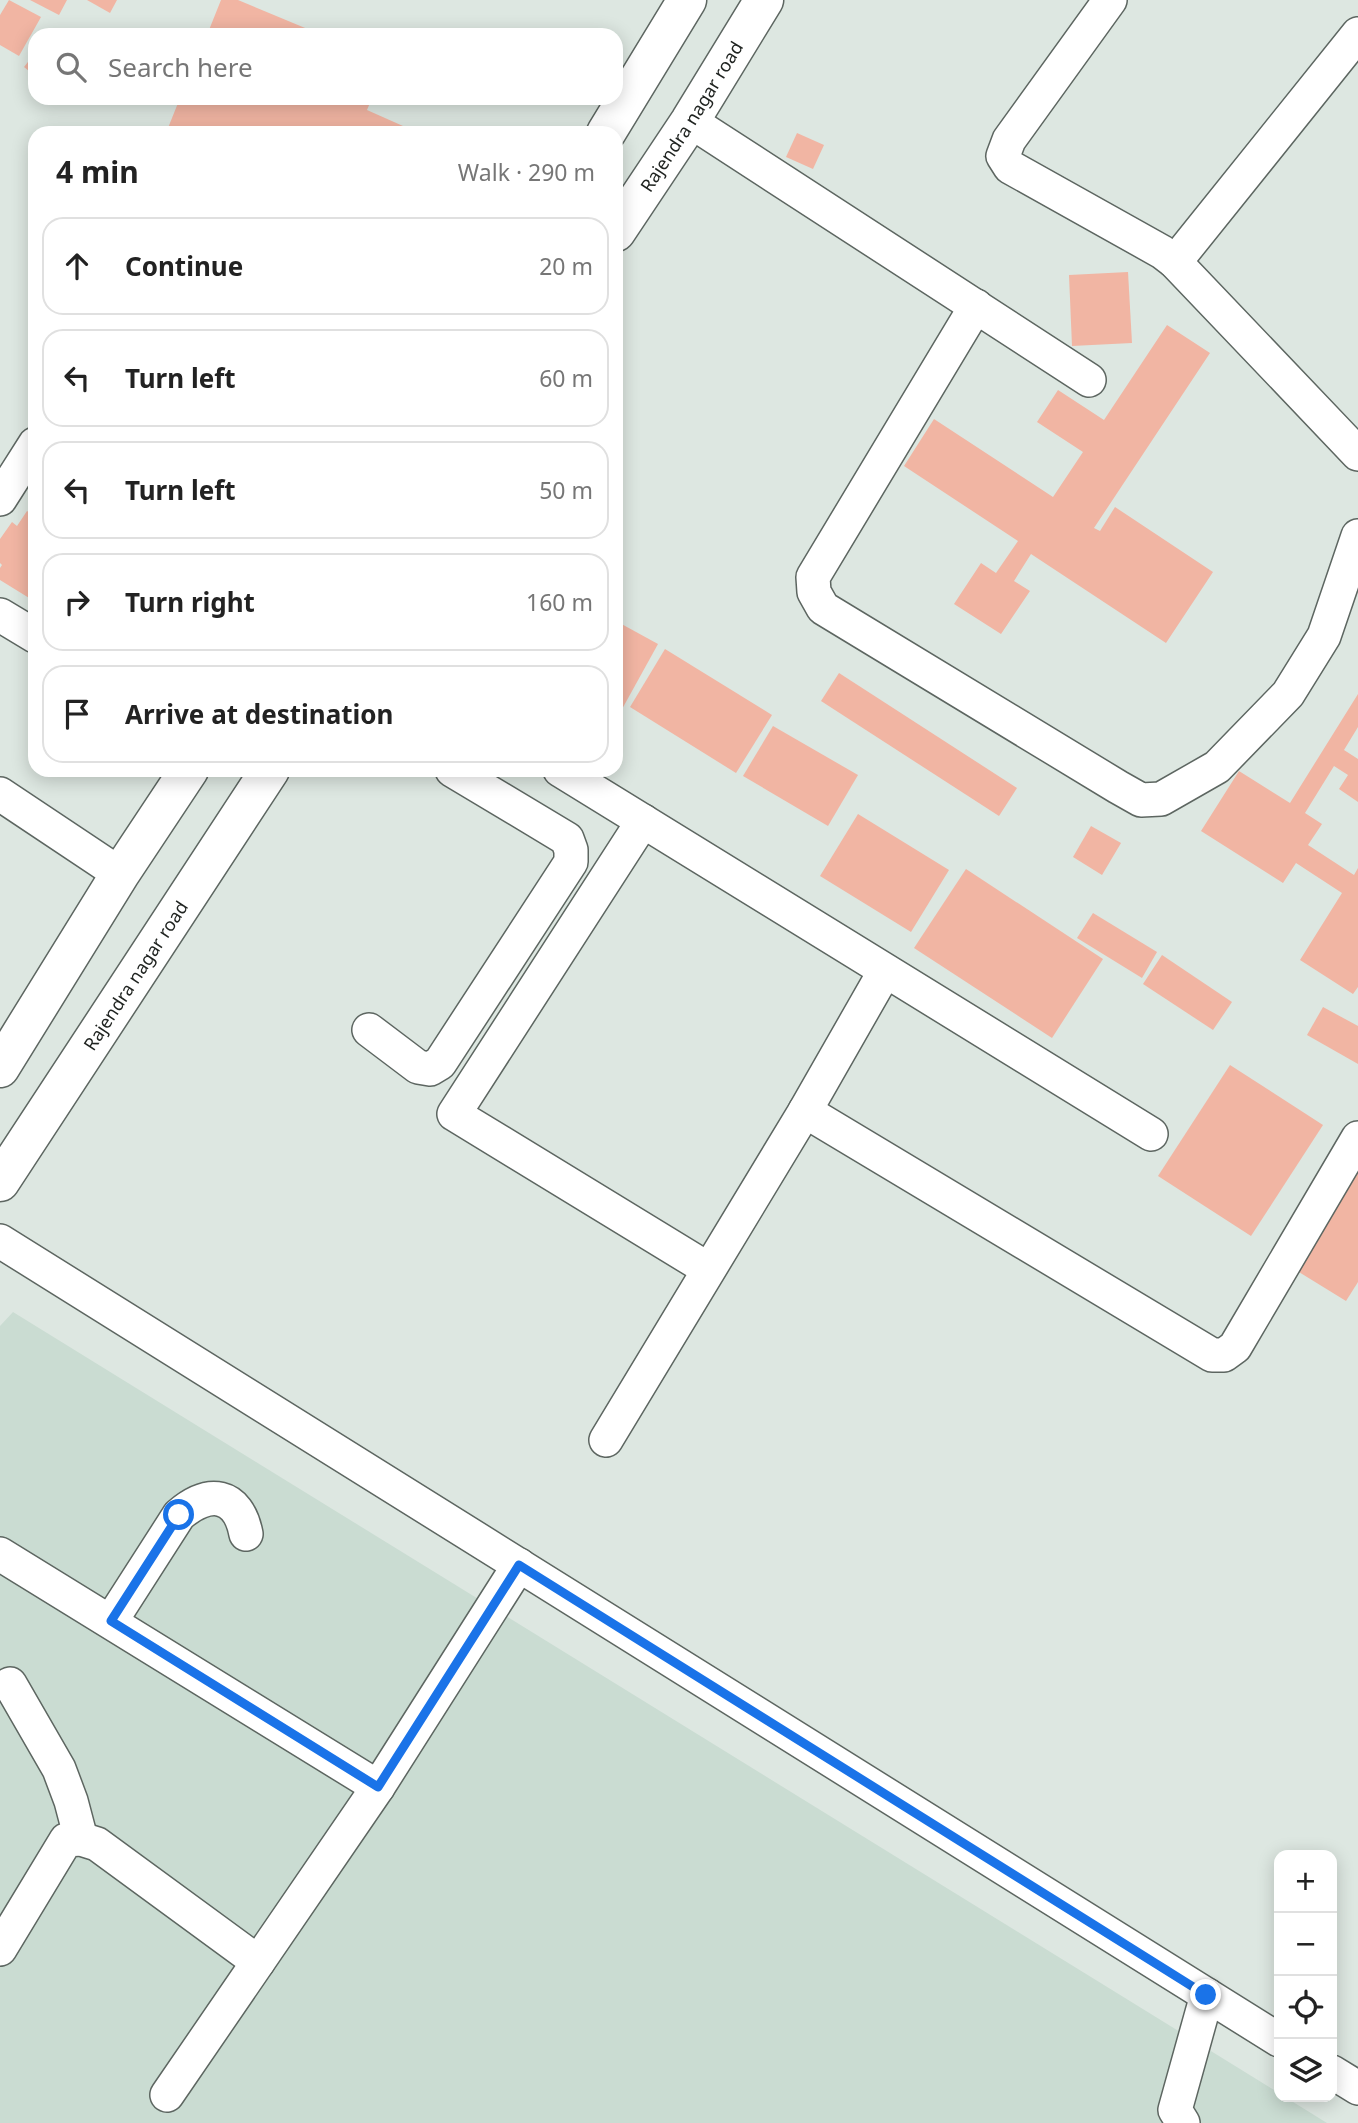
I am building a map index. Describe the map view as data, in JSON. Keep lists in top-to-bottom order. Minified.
{"streets":{"main road":["Rajendra nagar road"]},"page":{"search":"Search here","heading":["4 min","Walk · 290 m"],"list":[["Continue","20 m"],["Turn left","60 m"],["Turn left","50 m"],["Turn right","160 m"],"Arrive at destination"],"map_buttons":["+","−"]}}
